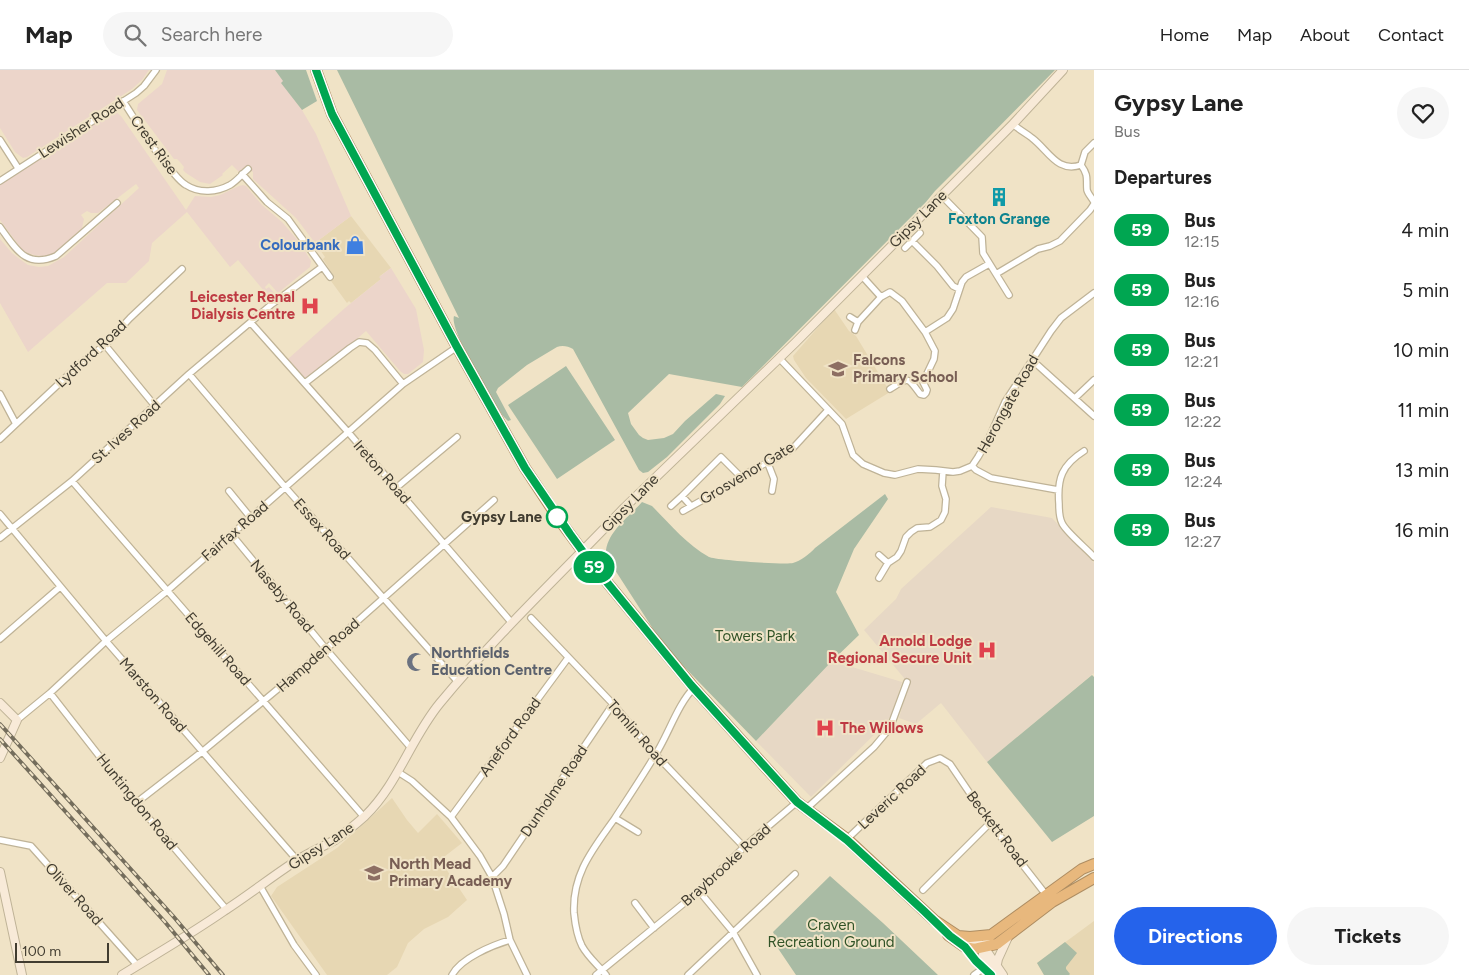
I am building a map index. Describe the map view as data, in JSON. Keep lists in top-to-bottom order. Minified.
{"streets":{"street":["Lewisher Road","Crest Rise","Gipsy Lane","Lydford Road","Herongate Road","St. Ives Road","Ireton Road","Grosvenor Gate","Essex Road","Fairfax Road","Naseby Road","Edgehill Road","Hampden Road","Marston Road","Tomlin Road","Aneford Road","Dunholme Road","Leveric Road","Huntingdon Road","Beckett Road","Braybrooke Road","Oliver Road"]},"crossings":[["Lewisher Road","Crest Rise"],["Gipsy Lane","Herongate Road"],["Gipsy Lane","Ireton Road"],["Gipsy Lane","Essex Road"],["Gipsy Lane","Naseby Road"],["Gipsy Lane","Edgehill Road"],["Gipsy Lane","Marston Road"],["Gipsy Lane","Huntingdon Road"],["Gipsy Lane","Oliver Road"],["Herongate Road","Grosvenor Gate"],["St. Ives Road","Ireton Road"],["St. Ives Road","Essex Road"],["St. Ives Road","Edgehill Road"],["St. Ives Road","Marston Road"],["Ireton Road","Fairfax Road"],["Ireton Road","Hampden Road"],["Essex Road","Fairfax Road"],["Essex Road","Hampden Road"],["Fairfax Road","Naseby Road"],["Fairfax Road","Edgehill Road"],["Fairfax Road","Marston Road"],["Fairfax Road","Huntingdon Road"],["Naseby Road","Hampden Road"],["Edgehill Road","Hampden Road"],["Hampden Road","Marston Road"],["Hampden Road","Huntingdon Road"],["Tomlin Road","Aneford Road"],["Tomlin Road","Dunholme Road"],["Tomlin Road","Braybrooke Road"],["Leveric Road","Beckett Road"]],"parks":["Towers Park","Craven Recreation Ground"],"places":{"building":["Foxton Grange"],"shop":["Colourbank"],"hospital":["Leicester Renal Dialysis Centre","Arnold Lodge Regional Secure Unit","The Willows"],"school or university":["Falcons Primary School","North Mead Primary Academy"],"other":["Gypsy Lane"],"mosque":["Northfields Education Centre"]},"lines":["bus line 59"],"scale_bar":"100 m","page":{"header":"Map","search":"Search here","nav":["Home","Map","About","Contact"],"on_map":"59","heading":[["Gypsy Lane","Bus"],"Departures"],"list":[{"mark":"59","name":"Bus","note":"12:15","value":"4 min"},{"mark":"59","name":"Bus","note":"12:16","value":"5 min"},{"mark":"59","name":"Bus","note":"12:21","value":"10 min"},{"mark":"59","name":"Bus","note":"12:22","value":"11 min"},{"mark":"59","name":"Bus","note":"12:24","value":"13 min"},{"mark":"59","name":"Bus","note":"12:27","value":"16 min"}],"buttons":["Directions","Tickets"],"scale":"100 m"}}
